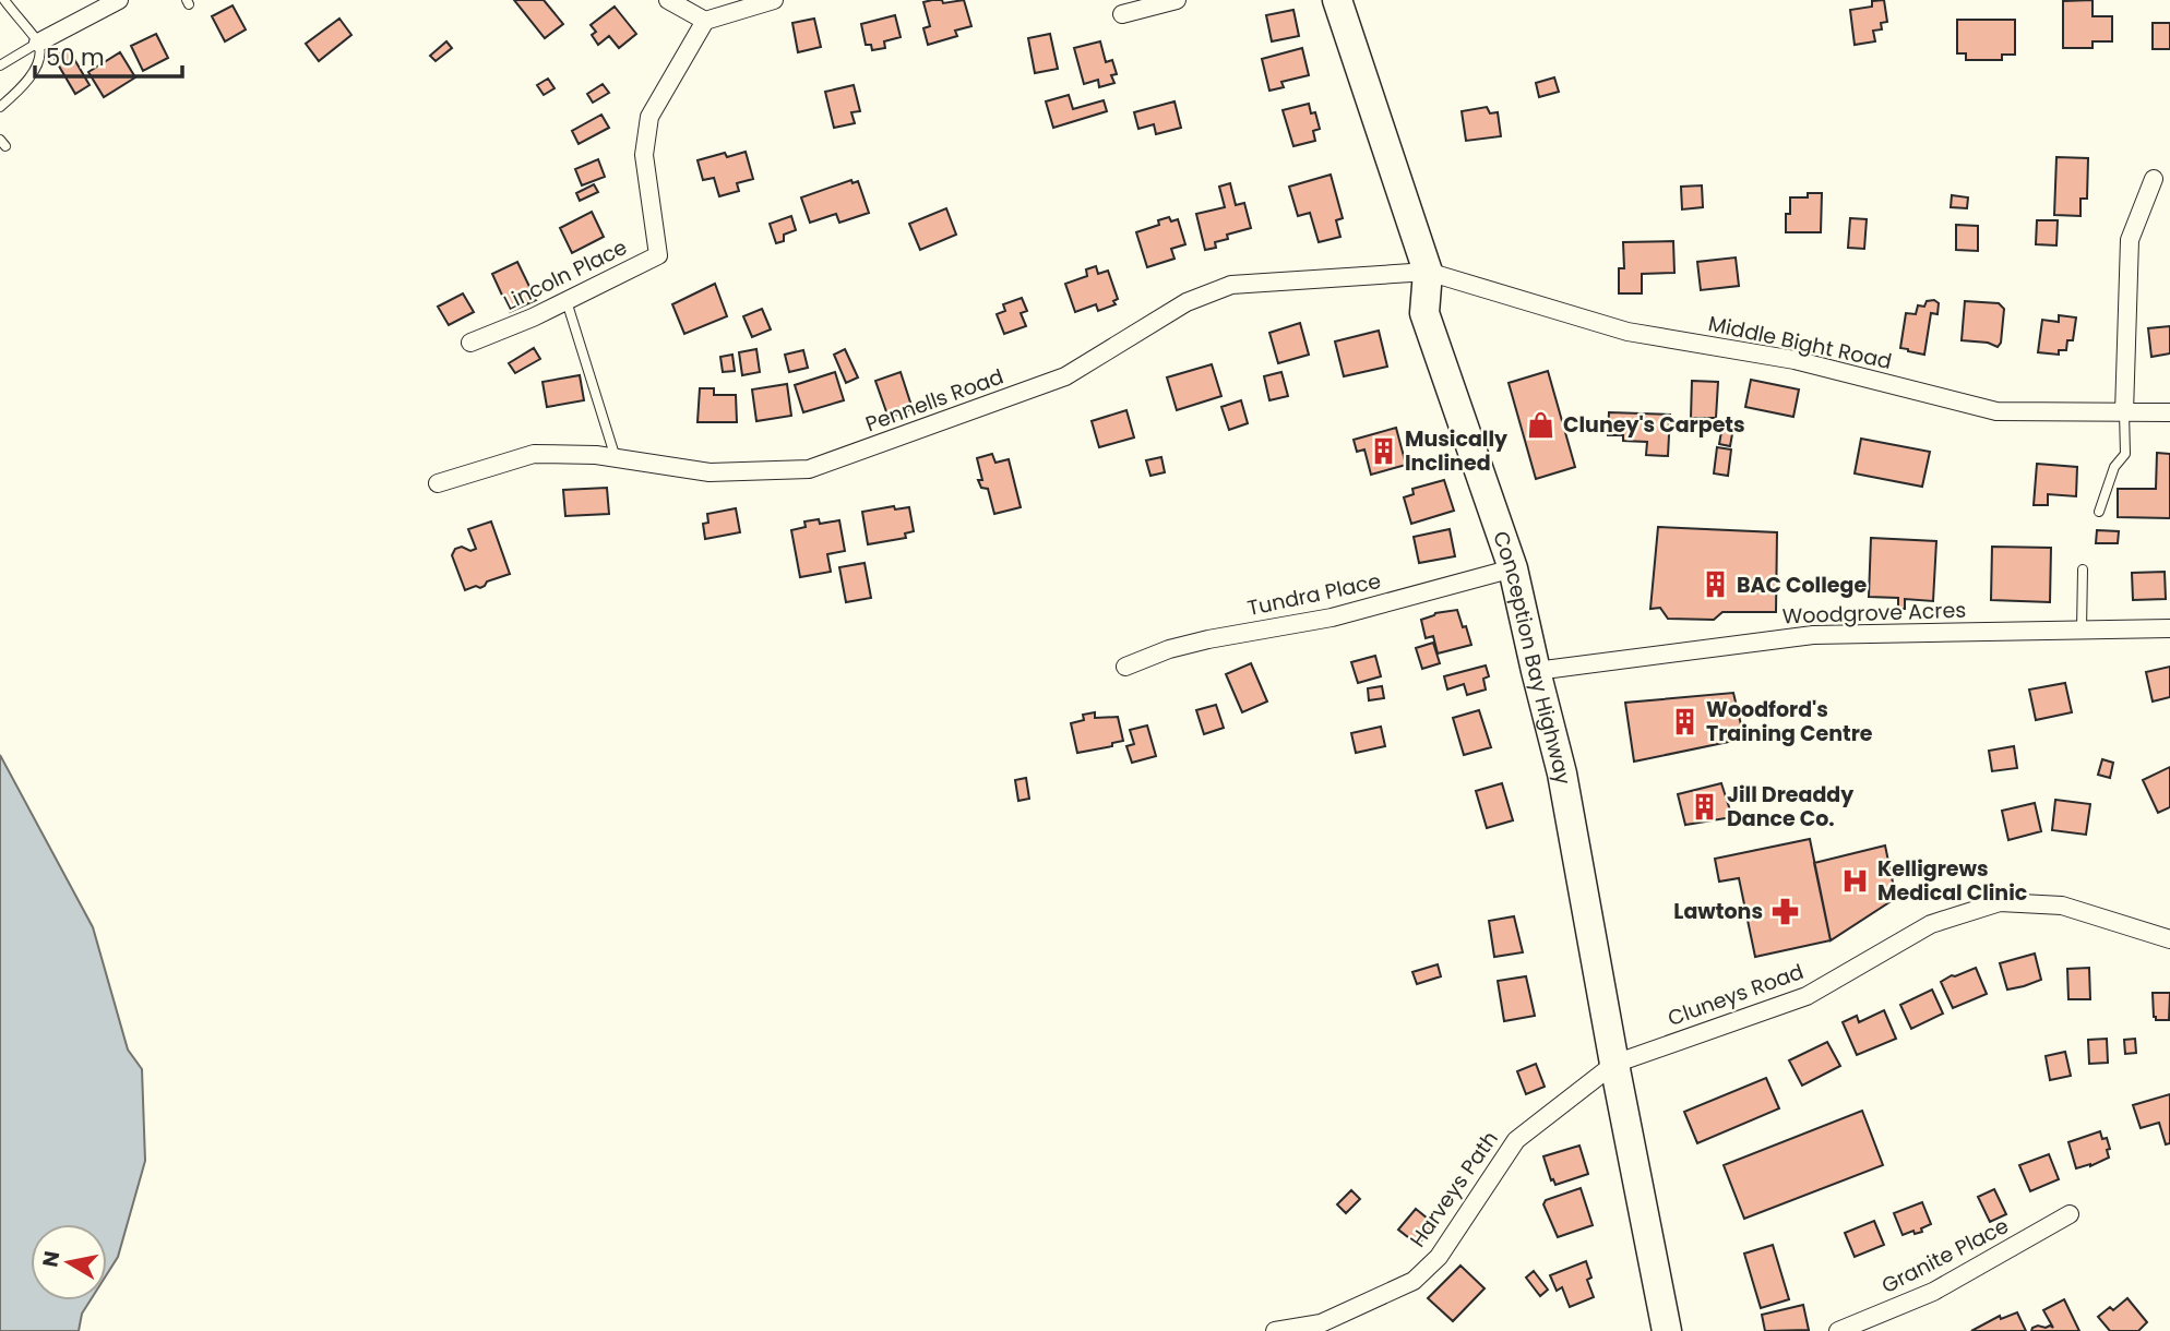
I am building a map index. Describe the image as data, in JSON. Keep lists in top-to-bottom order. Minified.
{"streets":{"main road":["Conception Bay Highway"],"street":["Lincoln Place","Middle Bight Road","Pennells Road","Tundra Place","Woodgrove Acres","Cluneys Road","Harveys Path","Granite Place"]},"crossings":[["Middle Bight Road","Pennells Road"],["Middle Bight Road","Conception Bay Highway"],["Pennells Road","Conception Bay Highway"],["Tundra Place","Conception Bay Highway"],["Woodgrove Acres","Conception Bay Highway"],["Conception Bay Highway","Cluneys Road"],["Conception Bay Highway","Harveys Path"],["Cluneys Road","Harveys Path"]],"places":{"shop":["Cluney's Carpets"],"building":["Musically Inclined","BAC College","Woodford's Training Centre","Jill Dreaddy Dance Co."],"hospital":["Kelligrews Medical Clinic"],"pharmacy":["Lawtons"]},"scale_bar":"50 m","north":"left"}
